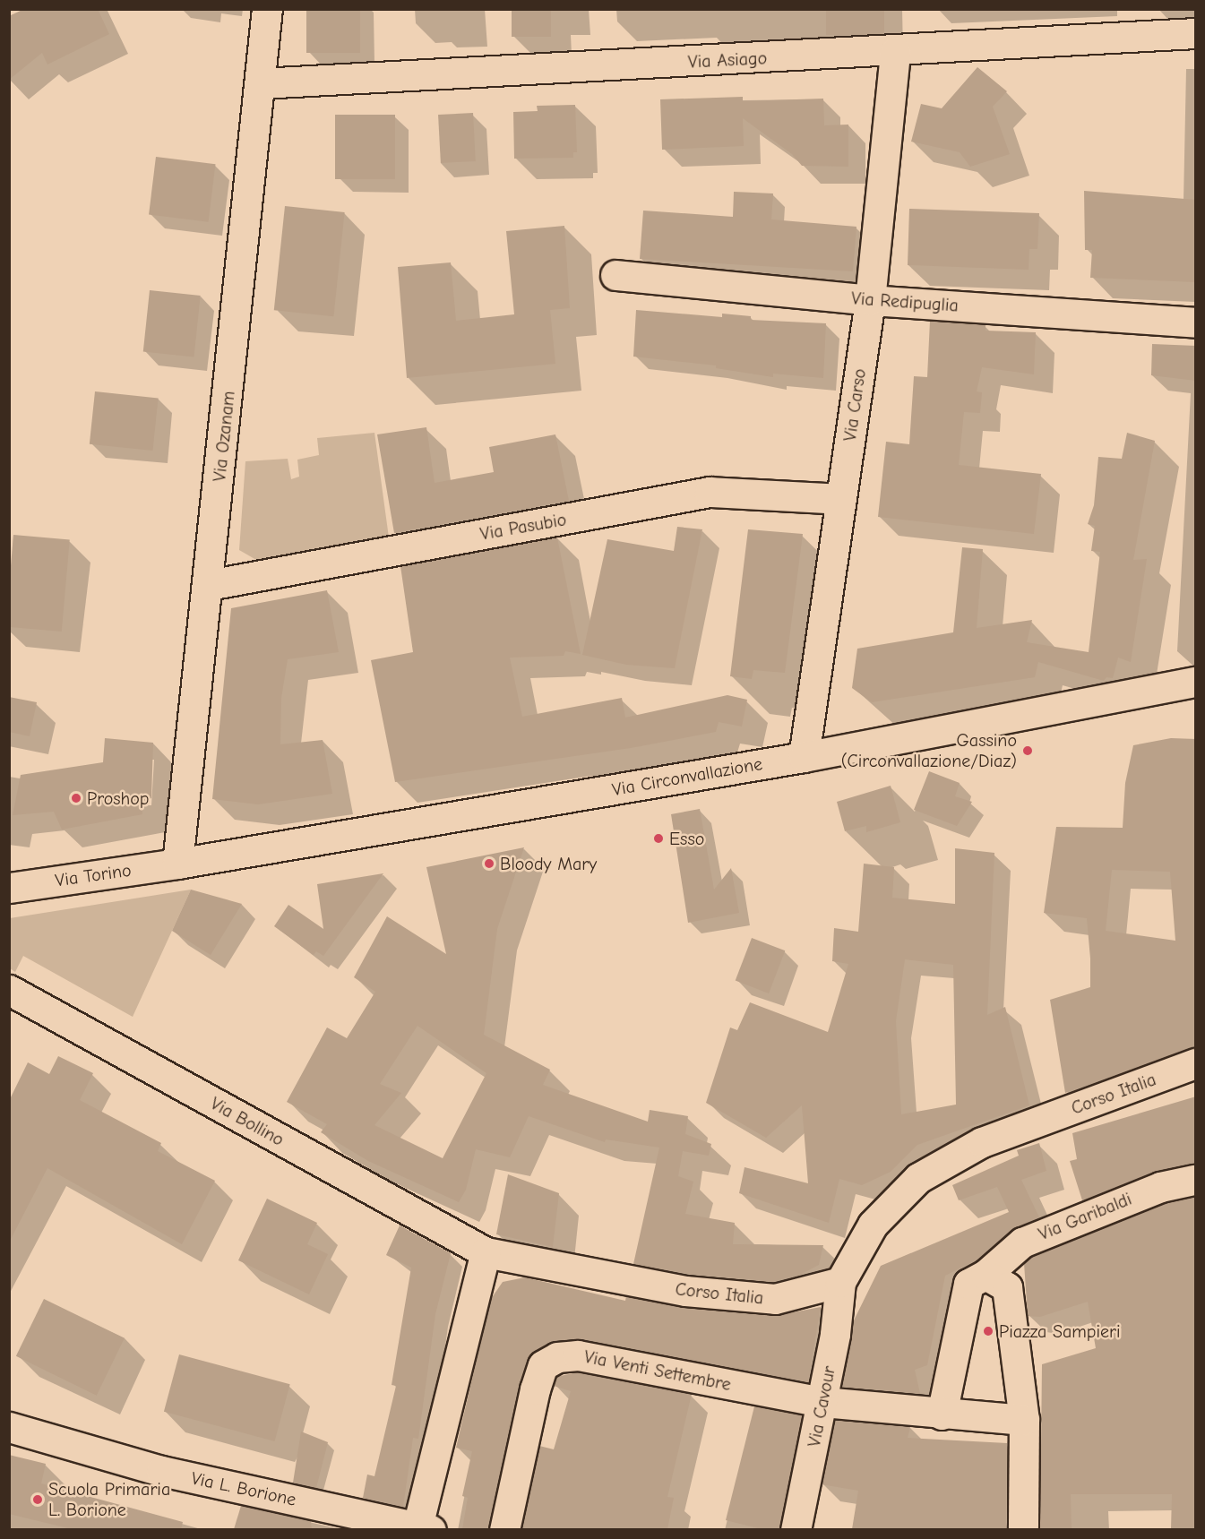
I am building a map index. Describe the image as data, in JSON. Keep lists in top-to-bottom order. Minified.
{"streets":{"street":["Via Asiago","Via Redipuglia","Via Carso","Via Ozanam","Via Pasubio","Via Circonvallazione","Via Torino","Corso Italia","Via Bollino","Via Garibaldi","Via Venti Settembre","Via Cavour","Via L. Borione"]},"crossings":[["Via Asiago","Via Carso"],["Via Asiago","Via Ozanam"],["Via Redipuglia","Via Carso"],["Via Carso","Via Pasubio"],["Via Carso","Via Circonvallazione"],["Via Ozanam","Via Pasubio"],["Via Ozanam","Via Circonvallazione"],["Via Ozanam","Via Torino"],["Via Circonvallazione","Via Torino"],["Corso Italia","Via Bollino"],["Corso Italia","Via Cavour"],["Via Venti Settembre","Via Cavour"]],"places":["Gassino (Circonvallazione/Diaz)","Proshop","Esso","Bloody Mary","Piazza Sampieri","Scuola Primaria L. Borione"]}
